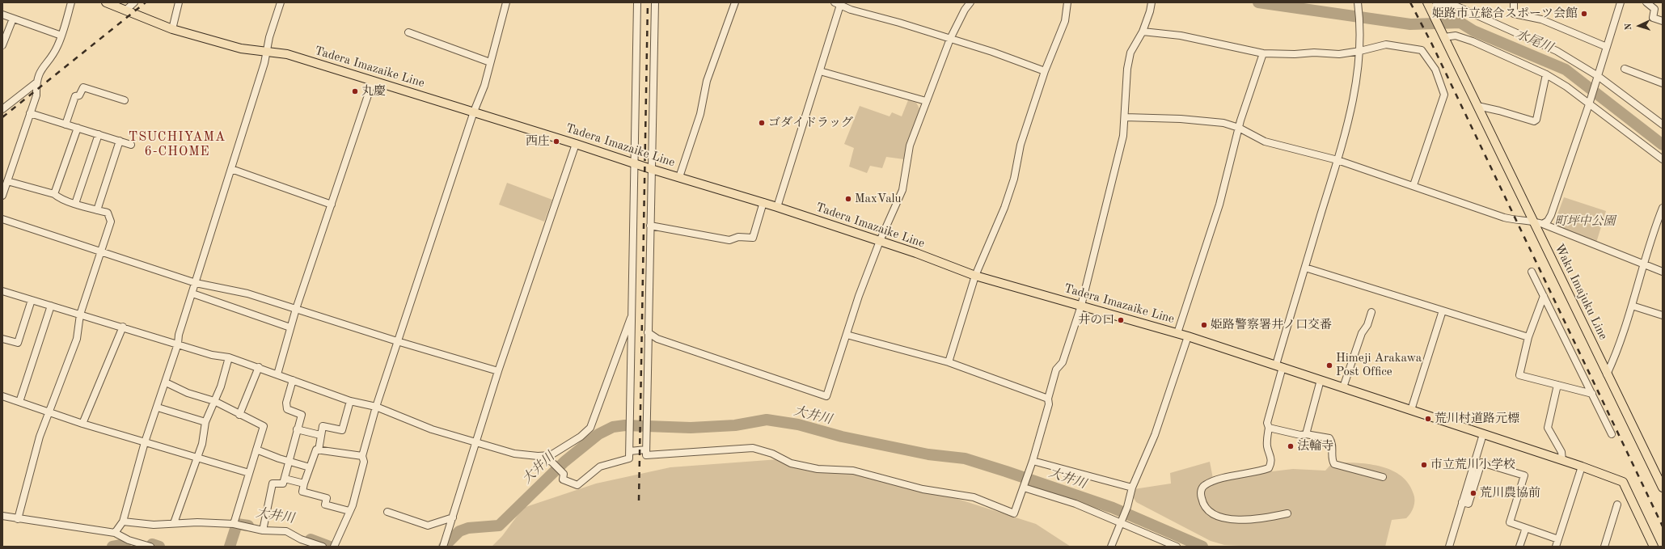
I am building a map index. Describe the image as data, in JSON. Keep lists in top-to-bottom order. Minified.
{"streets":{"main road":["Tadera Imazaike Line","Waku Imajuku Line"]},"districts":["TSUCHIYAMA 6-CHOME"],"water":["水尾川","大井川"],"parks":["町坪中公園"],"places":["姫路市立総合スポーツ会館","丸慶","ゴダイドラッグ","西庄","MaxValu","井の口","姫路警察署井ノ口交番","Himeji Arakawa Post Office","荒川村道路元標","法輪寺","市立荒川小学校","荒川農協前"],"north":"left"}
